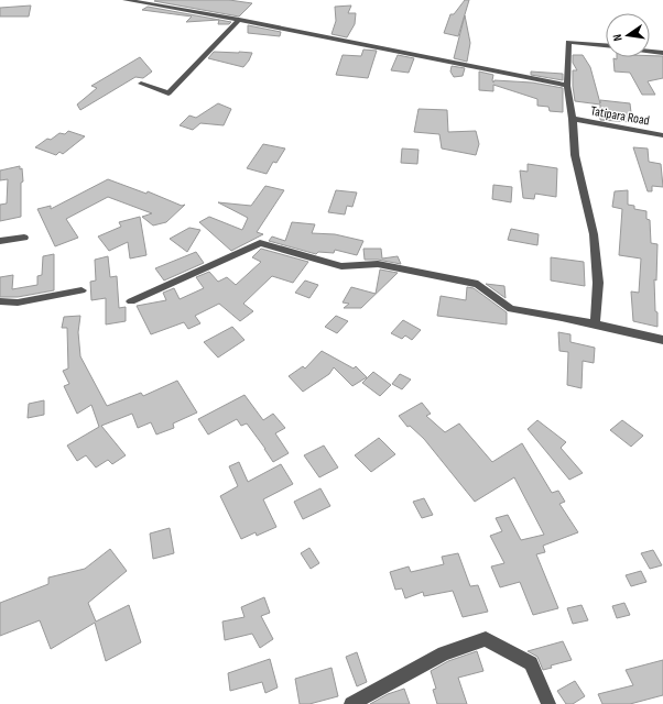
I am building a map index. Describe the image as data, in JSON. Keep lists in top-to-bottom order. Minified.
{"streets":{"street":["Tatipara Road"]},"north":"left"}
